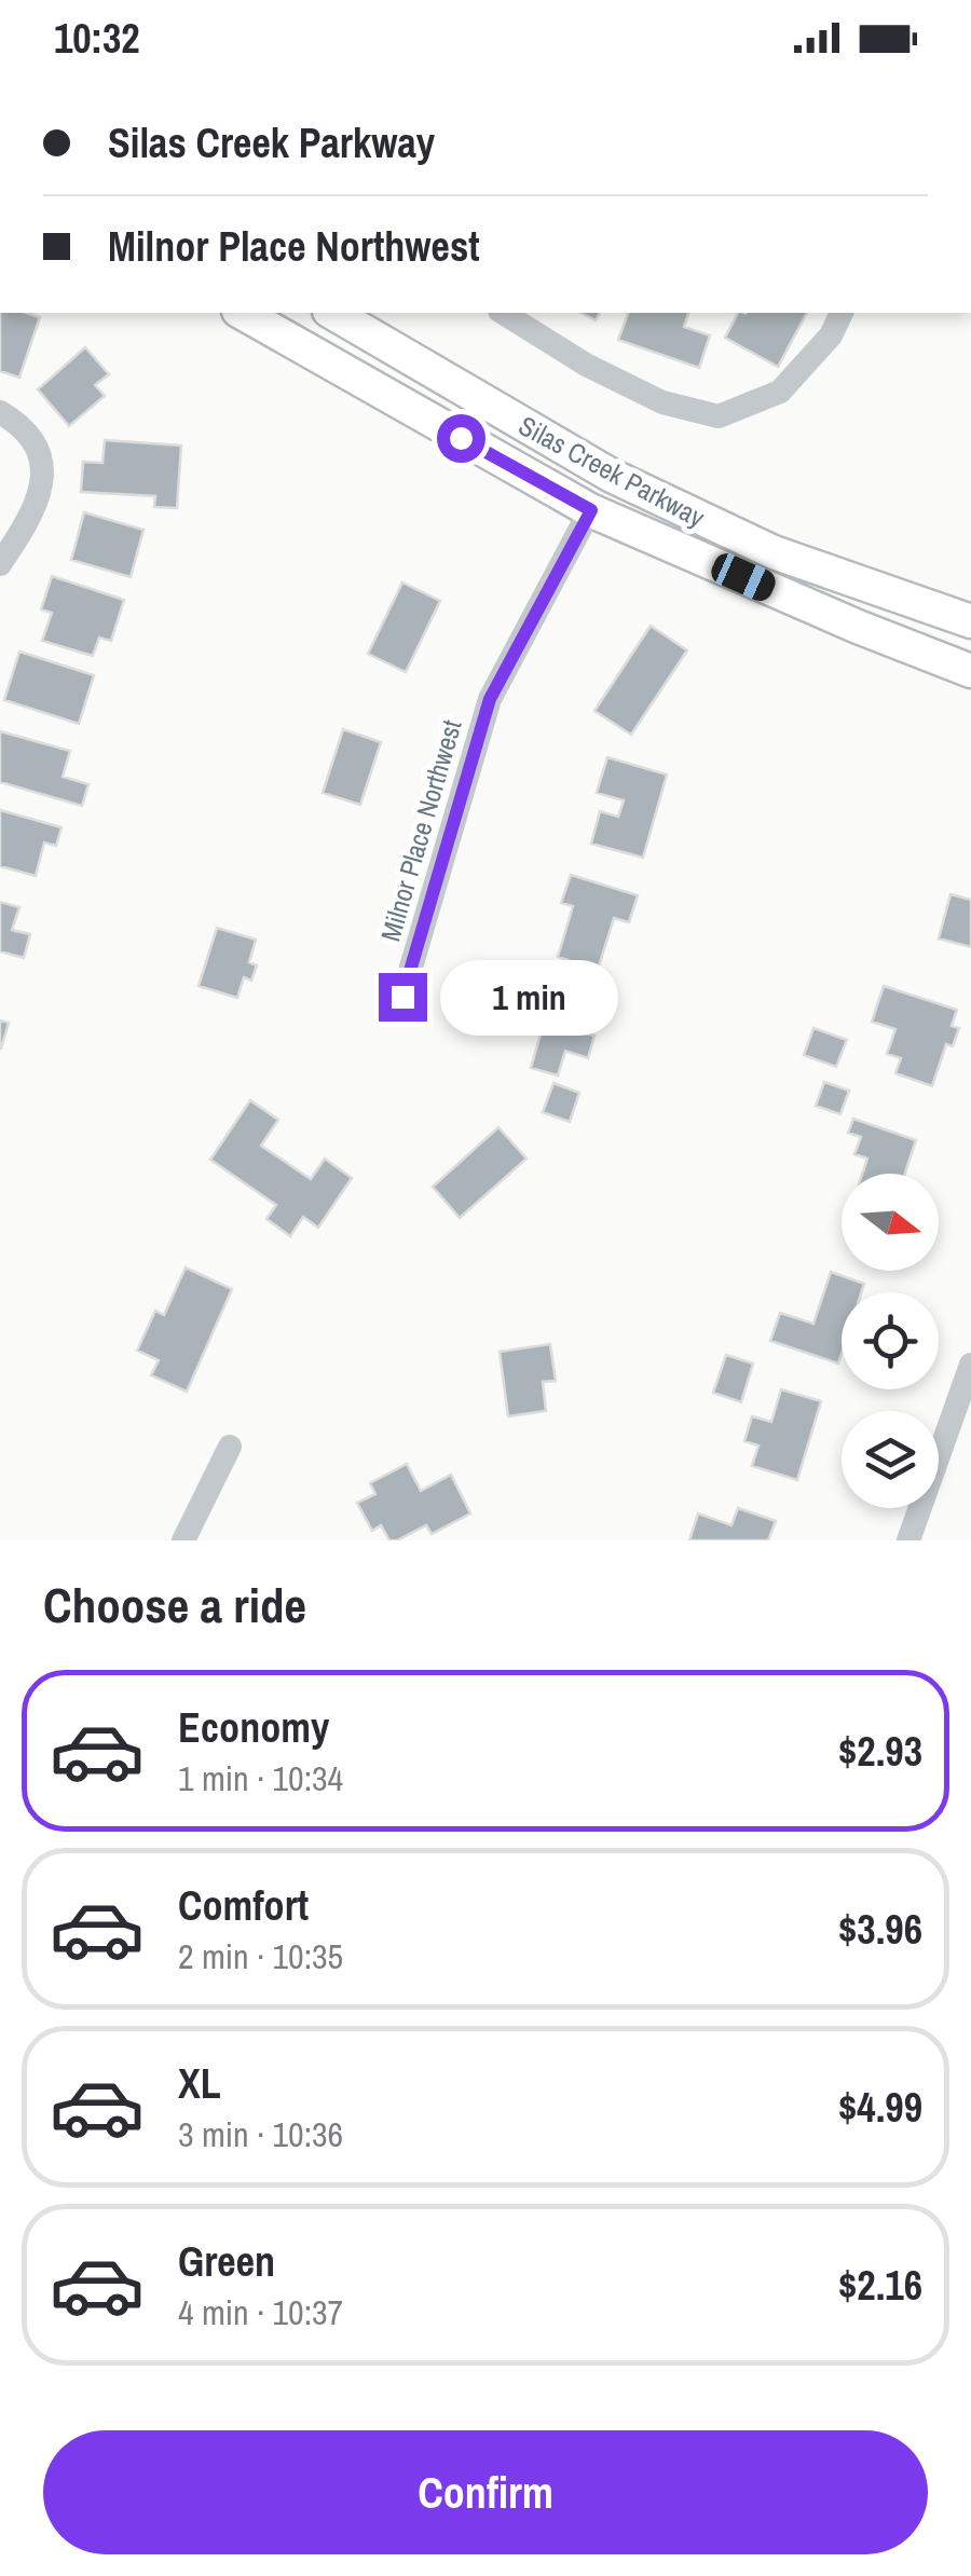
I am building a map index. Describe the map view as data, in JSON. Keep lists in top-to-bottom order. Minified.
{"streets":{"main road":["Silas Creek Parkway"],"street":["Milnor Place Northwest"]},"crossings":[["Silas Creek Parkway","Milnor Place Northwest"]],"north":"right","page":{"status":"10:32","banner":["Silas Creek Parkway","Milnor Place Northwest"],"bubble":"1 min","heading":"Choose a ride","list":[{"name":"Economy","note":"1 min · 10:34","value":"$2.93"},{"name":"Comfort","note":"2 min · 10:35","value":"$3.96"},{"name":"XL","note":"3 min · 10:36","value":"$4.99"},{"name":"Green","note":"4 min · 10:37","value":"$2.16"}],"buttons":"Confirm"}}
